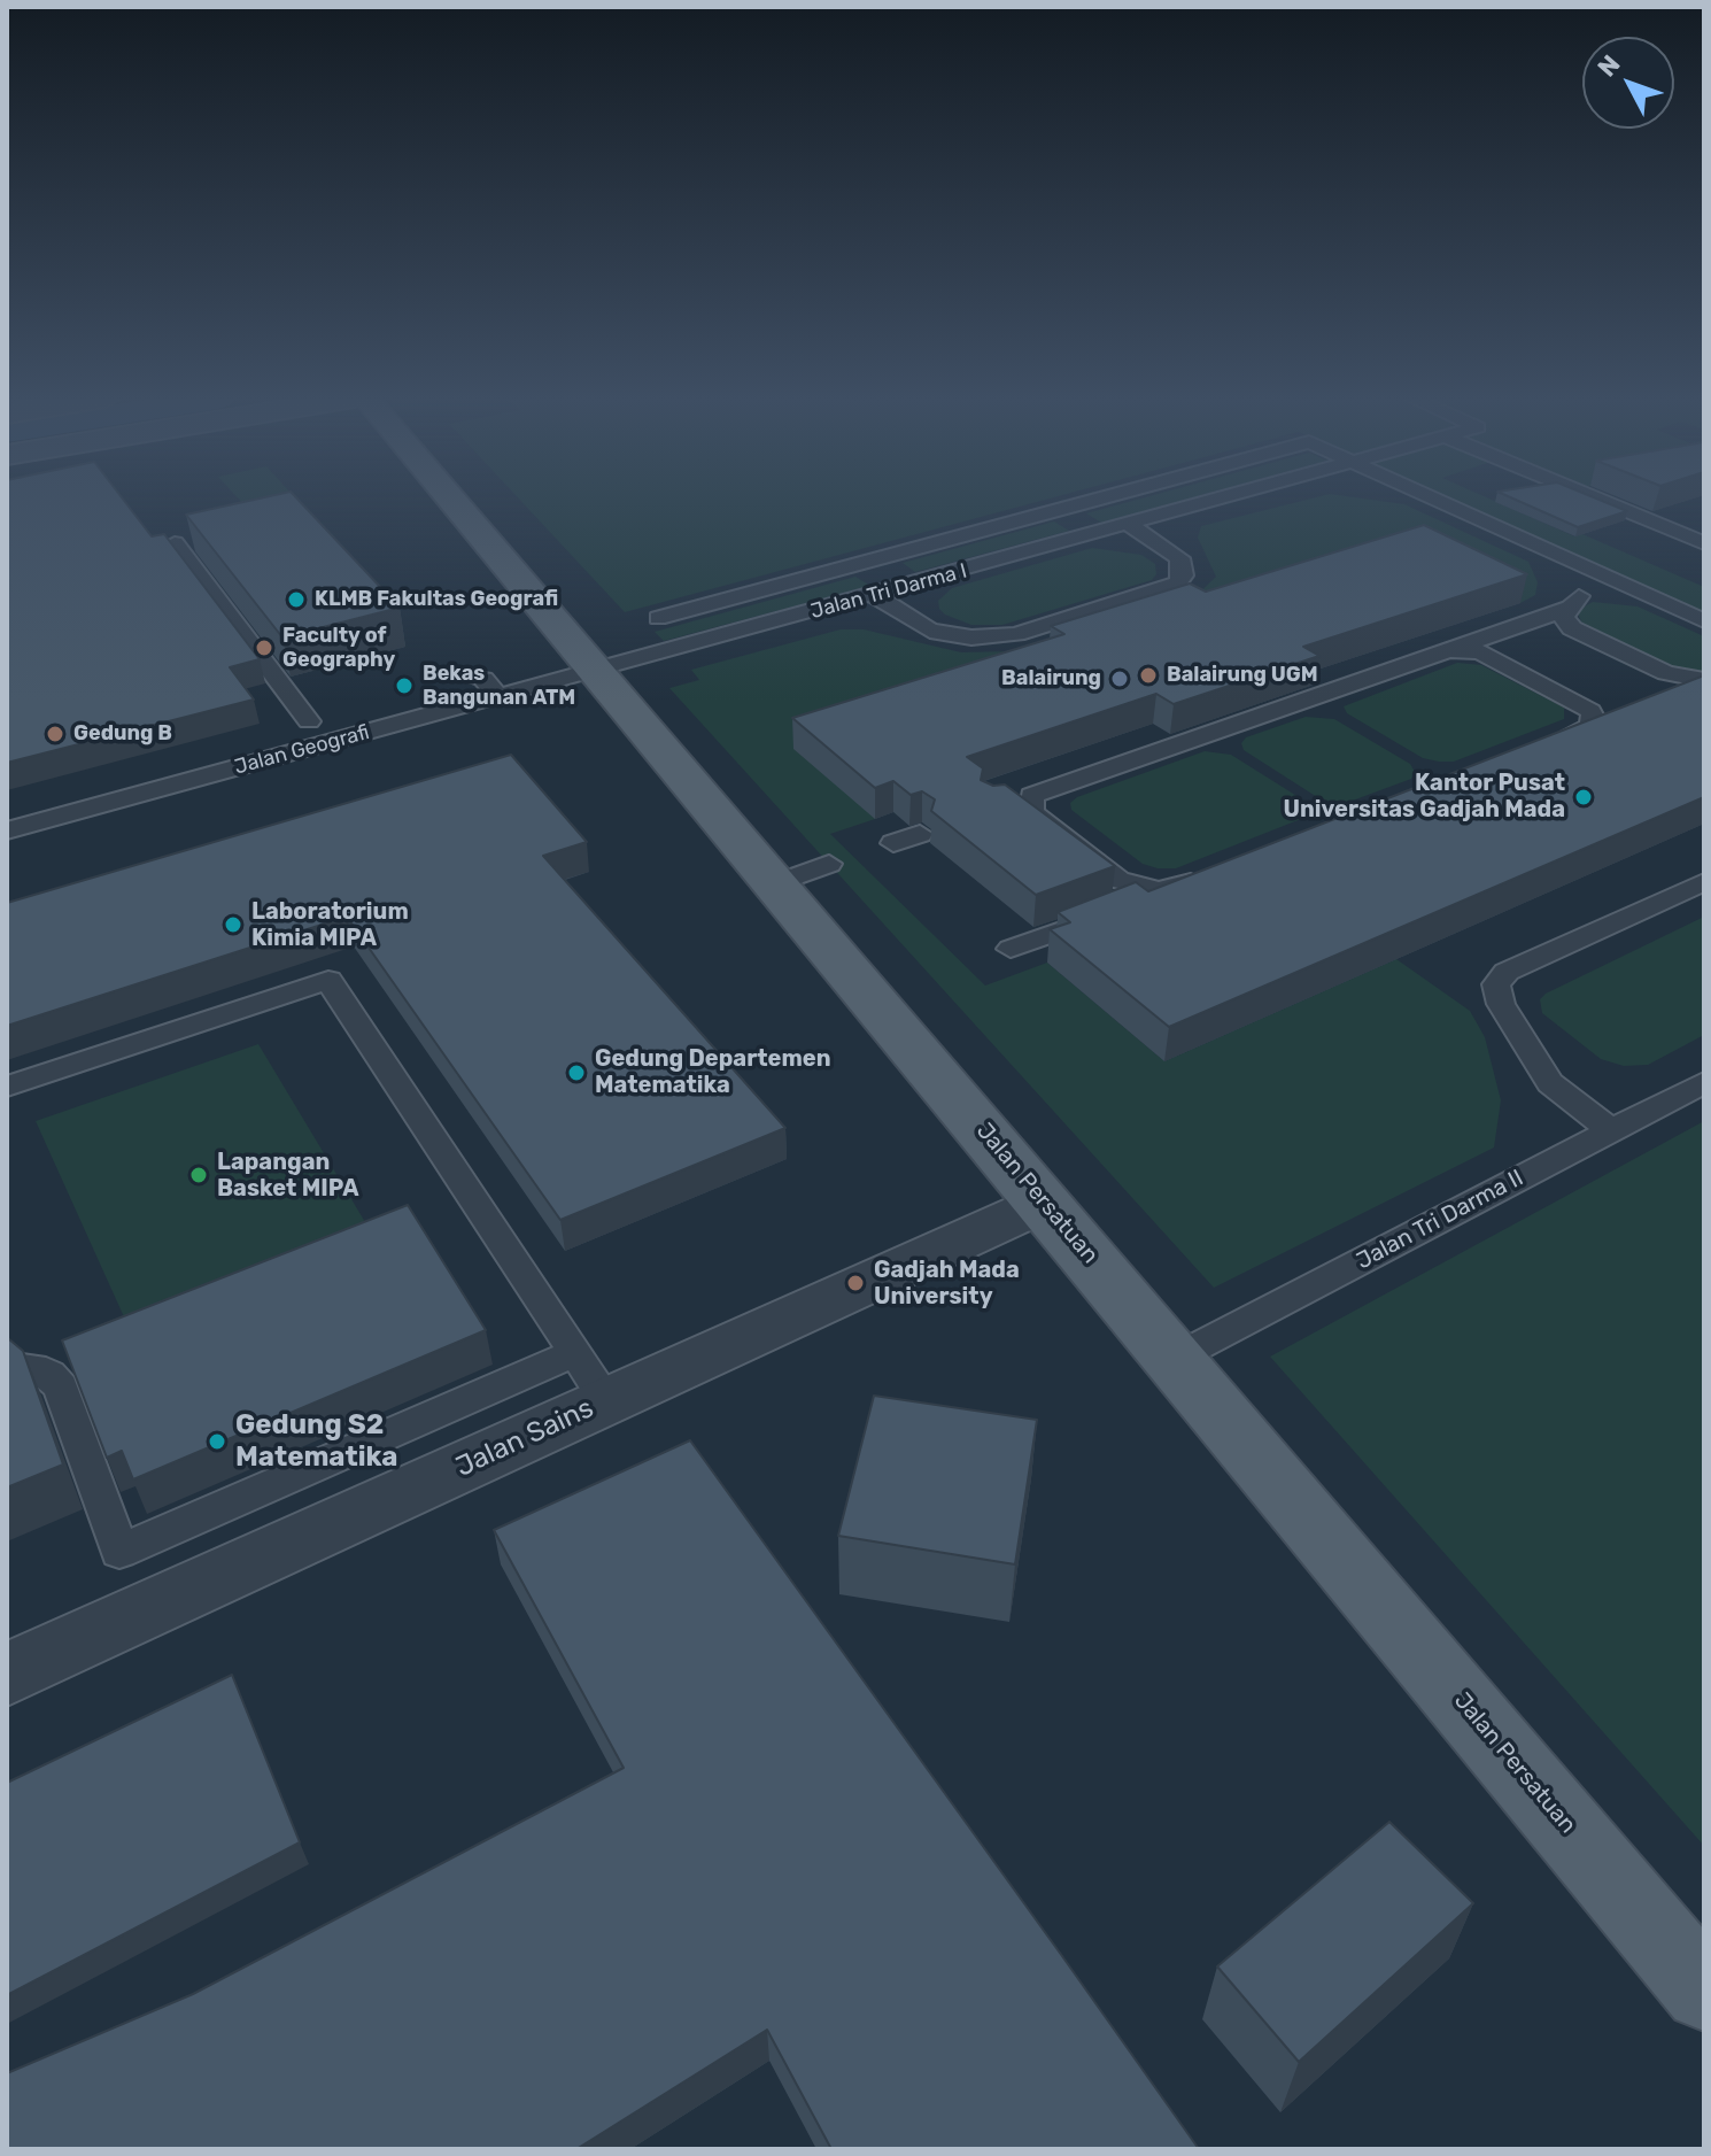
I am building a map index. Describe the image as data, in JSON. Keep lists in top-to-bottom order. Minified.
{"streets":{"main road":["Jalan Persatuan"],"street":["Jalan Sains"],"lane":["Jalan Tri Darma I","Jalan Geografi","Jalan Tri Darma II"]},"crossings":[["Jalan Tri Darma I","Jalan Geografi"],["Jalan Tri Darma I","Jalan Persatuan"],["Jalan Geografi","Jalan Persatuan"],["Jalan Persatuan","Jalan Tri Darma II"],["Jalan Persatuan","Jalan Sains"]],"places":["KLMB Fakultas Geografi","Faculty of Geography","Balairung UGM","Balairung","Bekas Bangunan ATM","Gedung B","Kantor Pusat Universitas Gadjah Mada","Laboratorium Kimia MIPA","Gedung Departemen Matematika","Lapangan Basket MIPA","Gadjah Mada University","Gedung S2 Matematika"],"north":"top left"}
